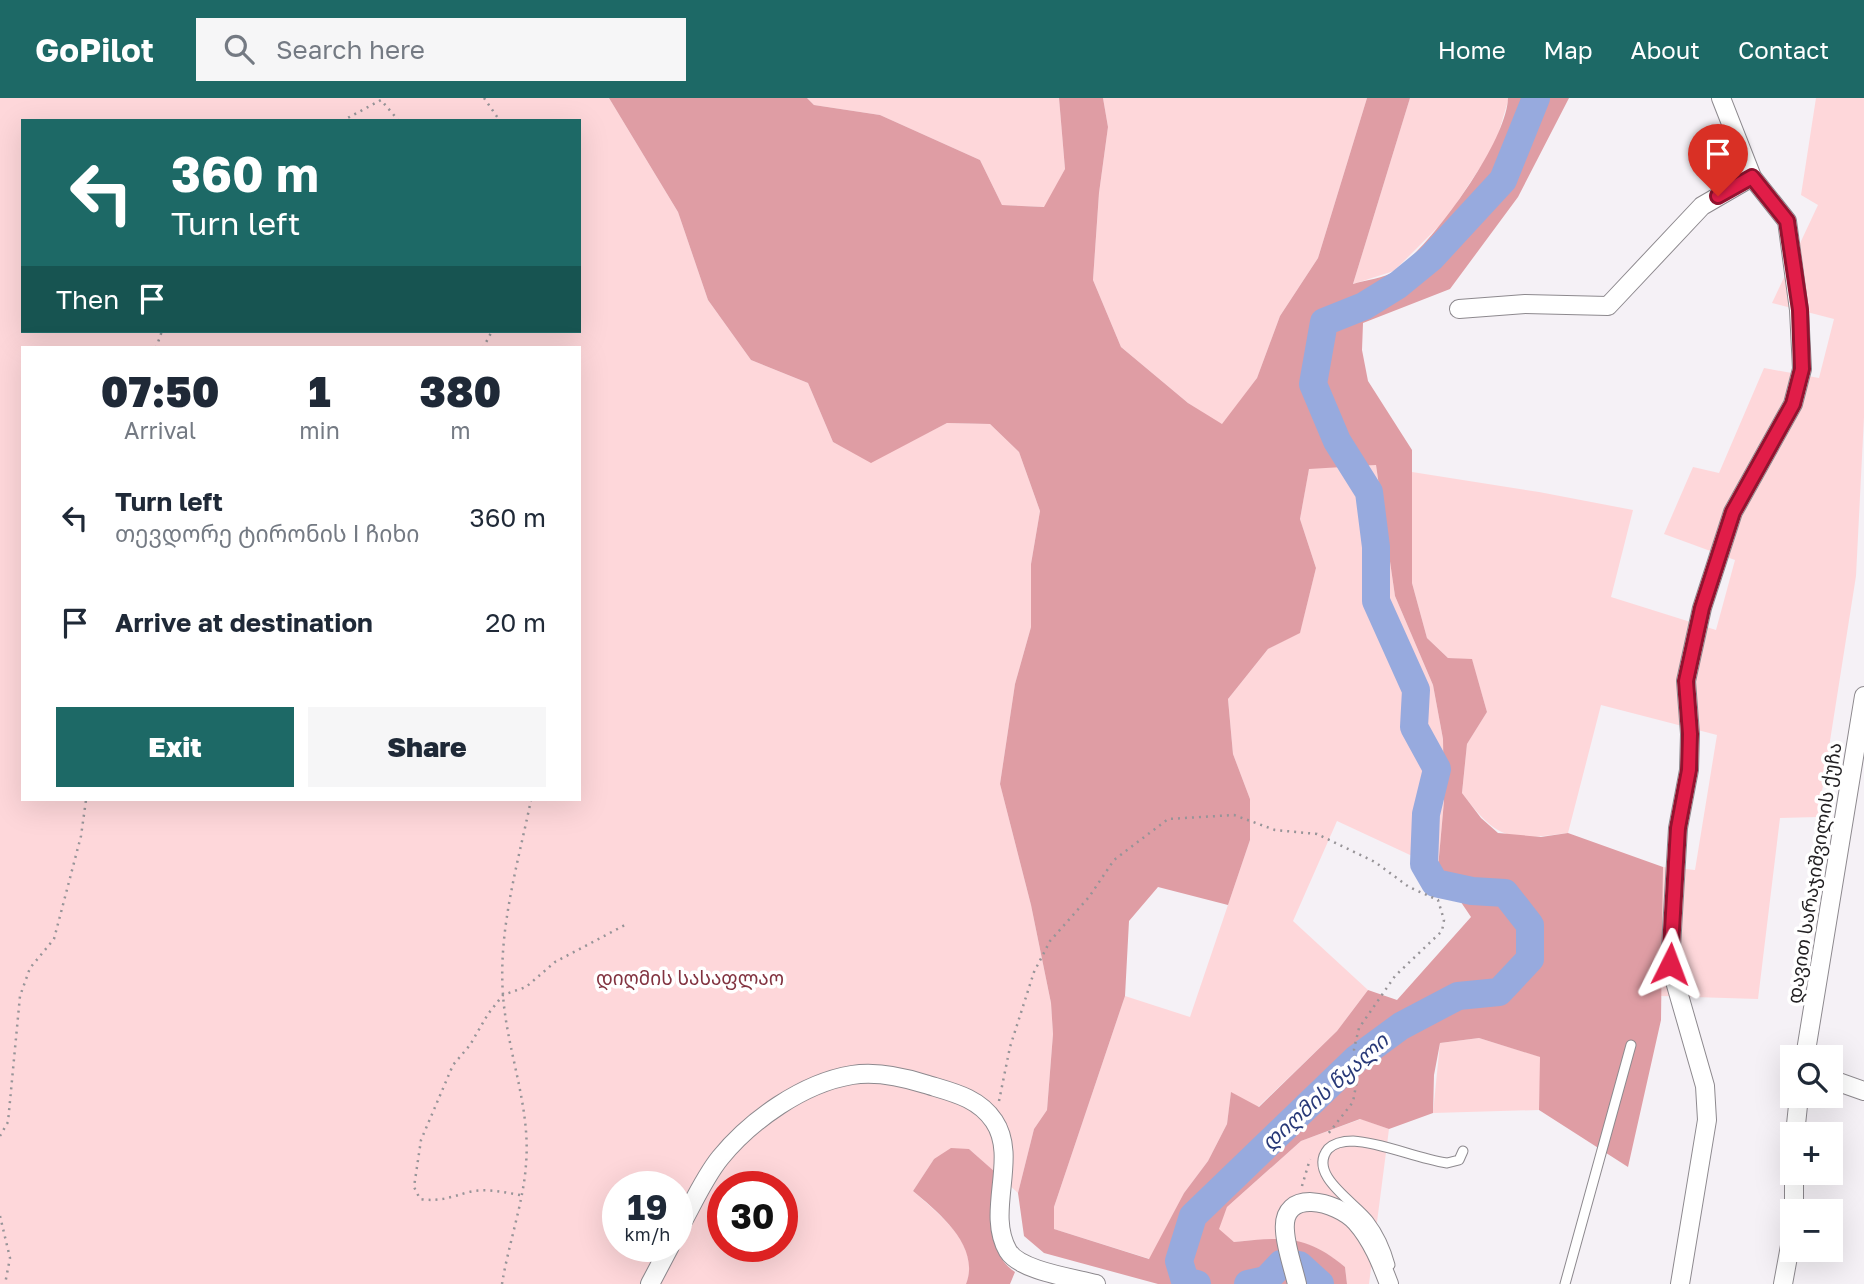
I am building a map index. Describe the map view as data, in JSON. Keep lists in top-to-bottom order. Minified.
{"streets":{"street":["დავით სარაჯიშვილის ქუჩა"]},"water":["დიღმის წყალი"],"parks":["დიღმის სასაფლაო"],"page":{"header":"GoPilot","search":"Search here","nav":["Home","Map","About","Contact"],"turn":["360 m","Turn left"],"then":"Then","eta":["07:50","Arrival","1","min","380","m"],"list":[{"name":"Turn left","note":"თევდორე ტირონის I ჩიხი","value":"360 m"},{"name":"Arrive at destination","value":"20 m"}],"buttons":["Exit","Share"],"map_buttons":["+","−"],"speed":"19 km/h","limit":"30"}}
